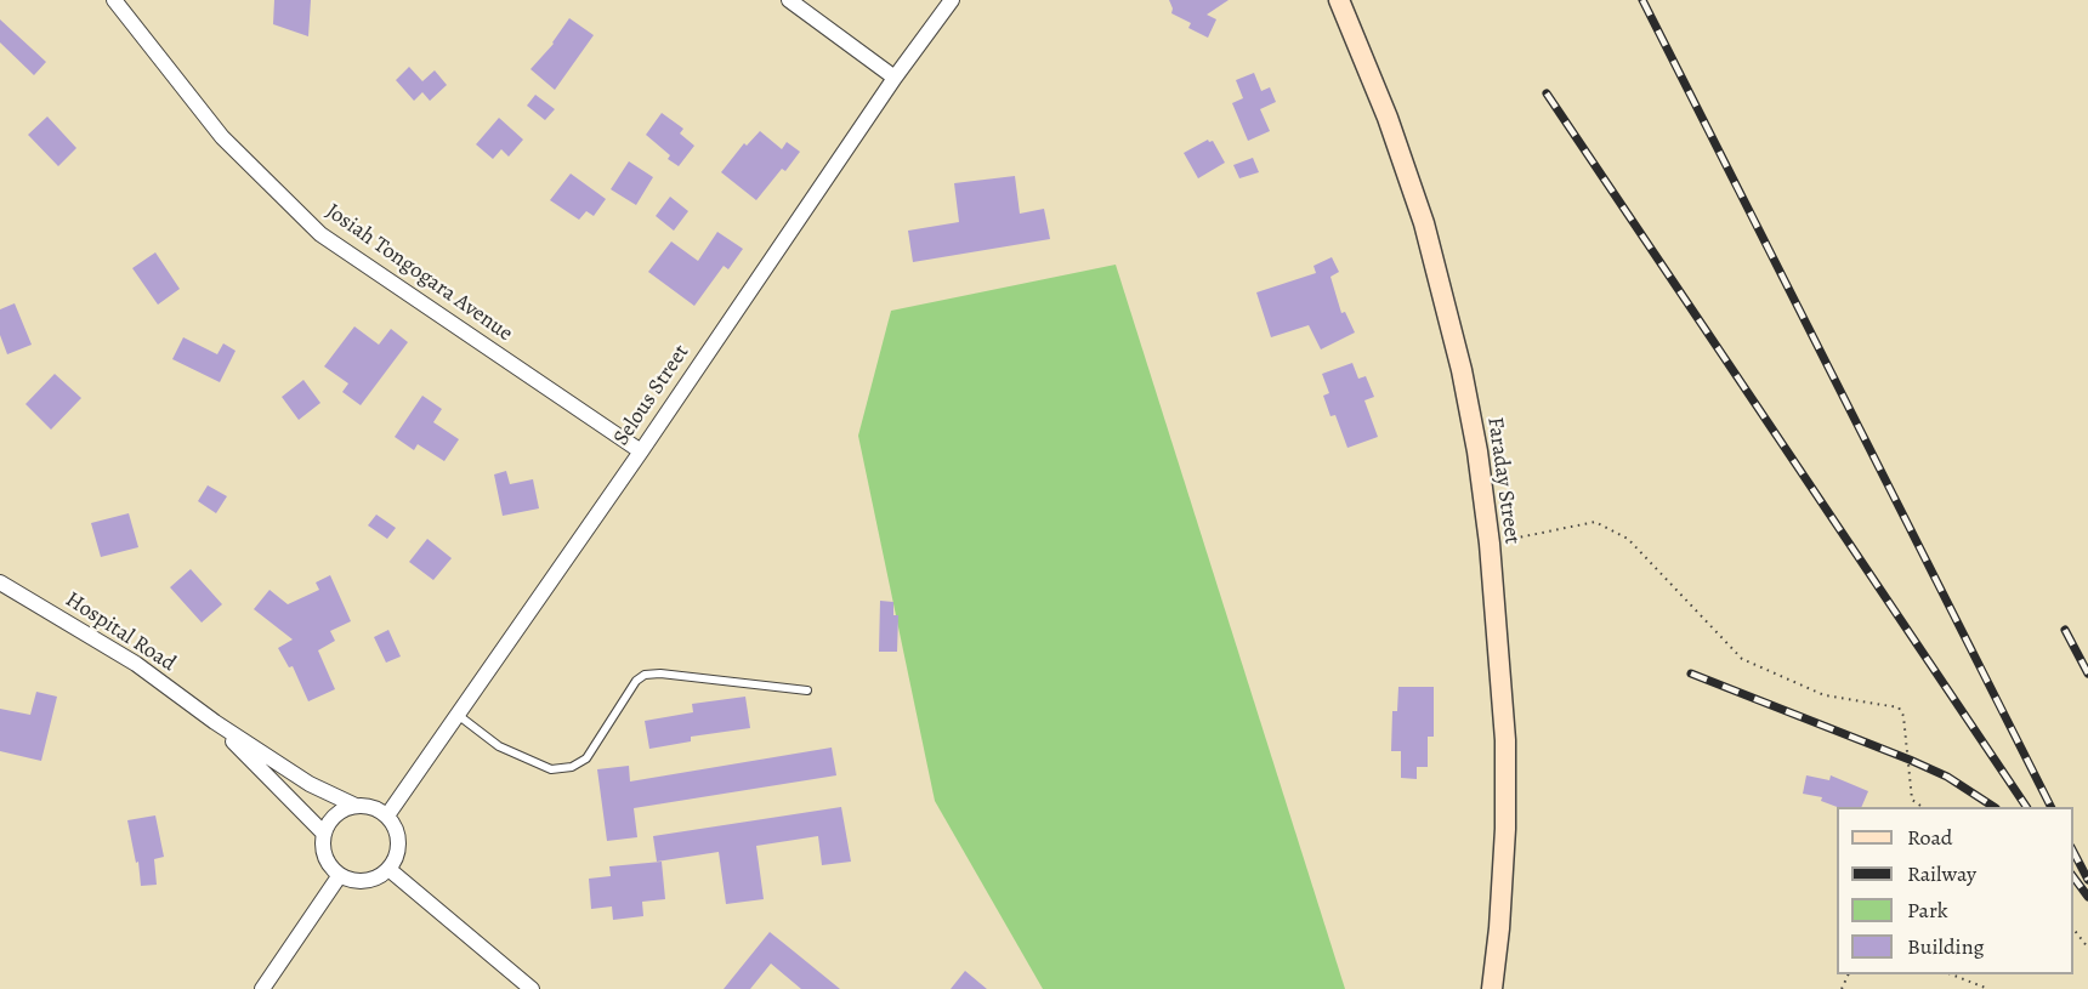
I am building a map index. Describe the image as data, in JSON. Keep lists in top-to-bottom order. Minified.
{"streets":{"street":["Josiah Tongogara Avenue","Selous Street","Faraday Street","Hospital Road"]},"crossings":[["Josiah Tongogara Avenue","Selous Street"]],"legend":["Road","Railway","Park","Building"]}
